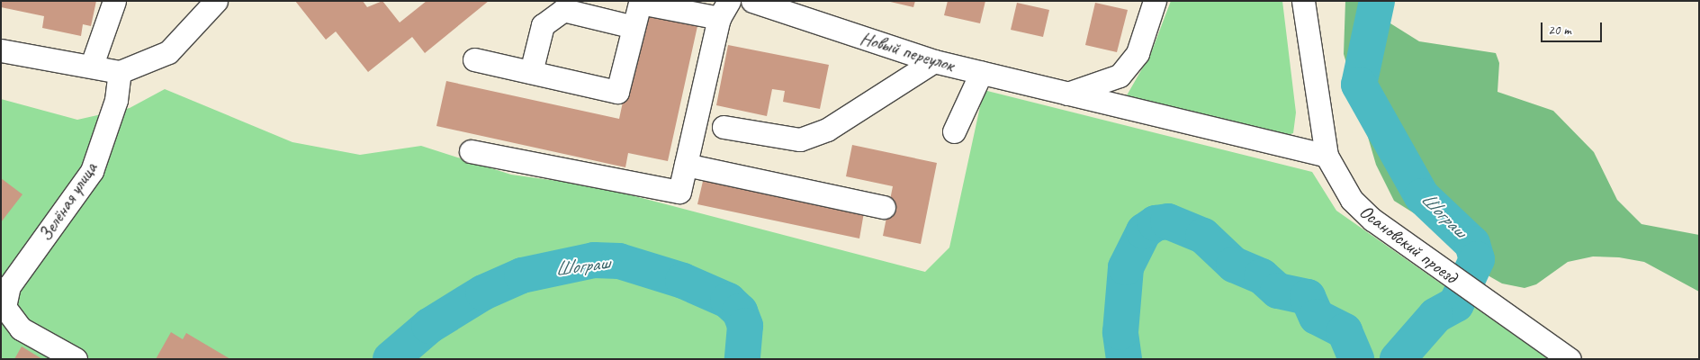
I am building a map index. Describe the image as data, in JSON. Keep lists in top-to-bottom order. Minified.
{"streets":{"street":["Новый переулок","Зелёная улица","Осановский проезд"]},"crossings":[["Новый переулок","Осановский проезд"]],"water":["Шограш"],"scale_bar":"20 m"}
